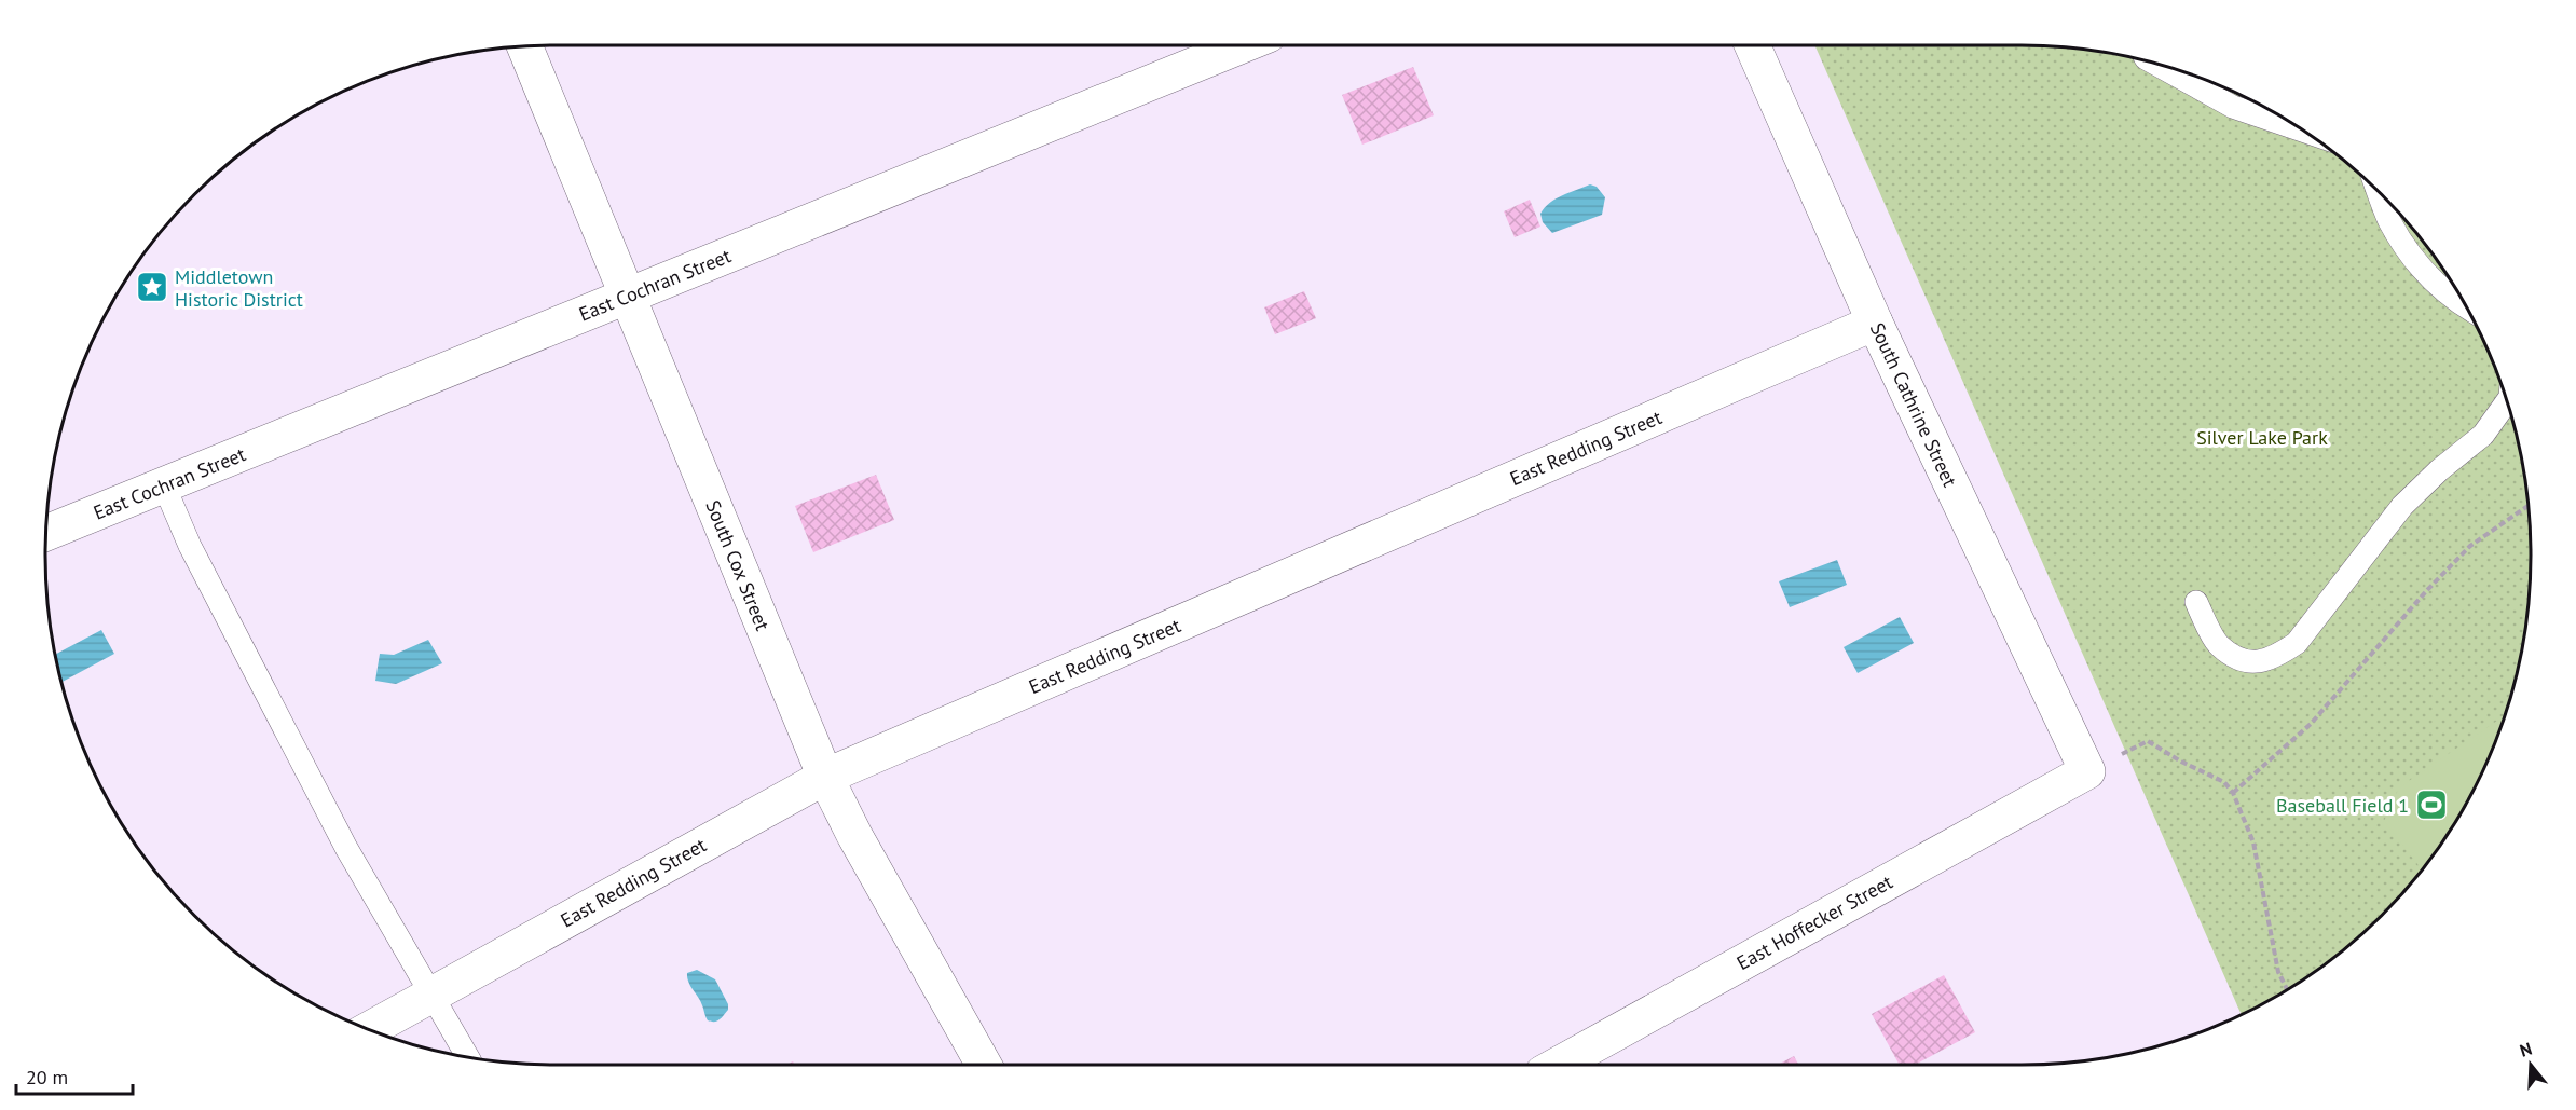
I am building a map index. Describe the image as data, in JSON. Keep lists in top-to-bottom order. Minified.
{"streets":{"street":["East Cochran Street","South Cathrine Street","East Redding Street","South Cox Street","East Hoffecker Street"]},"crossings":[["East Cochran Street","South Cox Street"],["South Cathrine Street","East Redding Street"],["South Cathrine Street","East Hoffecker Street"],["East Redding Street","South Cox Street"]],"parks":["Silver Lake Park"],"places":{"place":["Middletown Historic District"],"sports":["Baseball Field 1"]},"scale_bar":"20 m","north":"top"}
